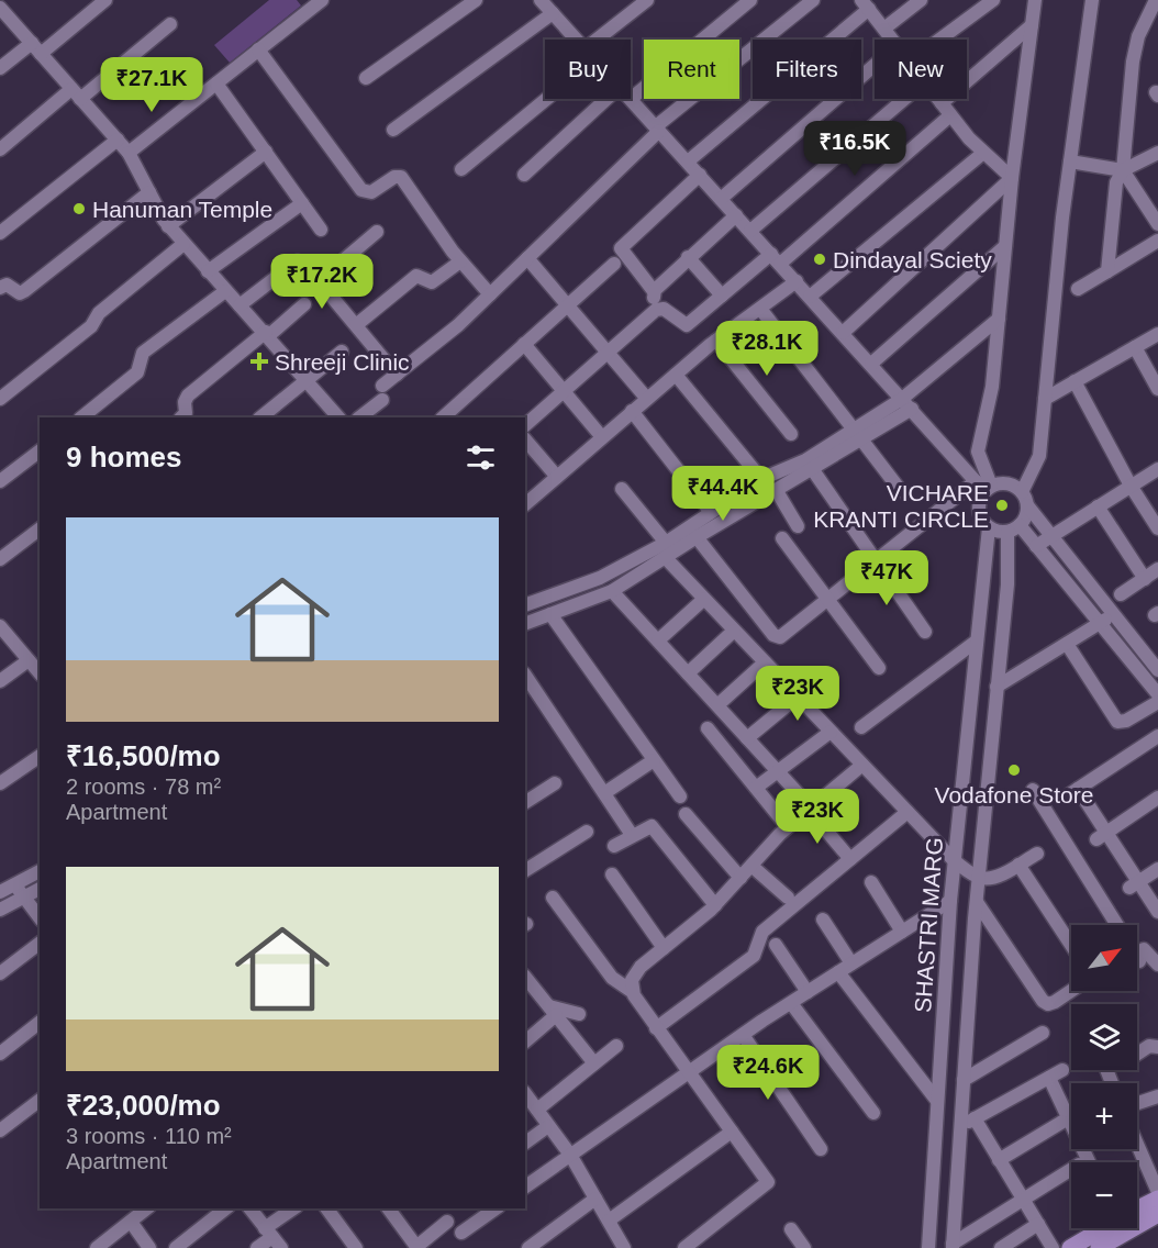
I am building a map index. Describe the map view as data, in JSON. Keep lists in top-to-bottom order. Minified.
{"streets":{"street":["SHASTRI MARG"]},"places":{"other":["Hanuman Temple","Dindayal Sciety","VICHARE KRANTI CIRCLE","Vodafone Store"],"health":["Shreeji Clinic"]},"north":"top right","page":{"chip":["Buy","Rent","Filters","New"],"price":["₹27.1K","₹16.5K","₹17.2K","₹28.1K","₹44.4K","₹47K","₹23K","₹23K","₹24.6K"],"heading":"9 homes","list":[{"name":"₹16,500/mo","note":"2 rooms · 78 m² · Apartment"},{"name":"₹23,000/mo","note":"3 rooms · 110 m² · Apartment"}],"map_buttons":["+","−"]}}
